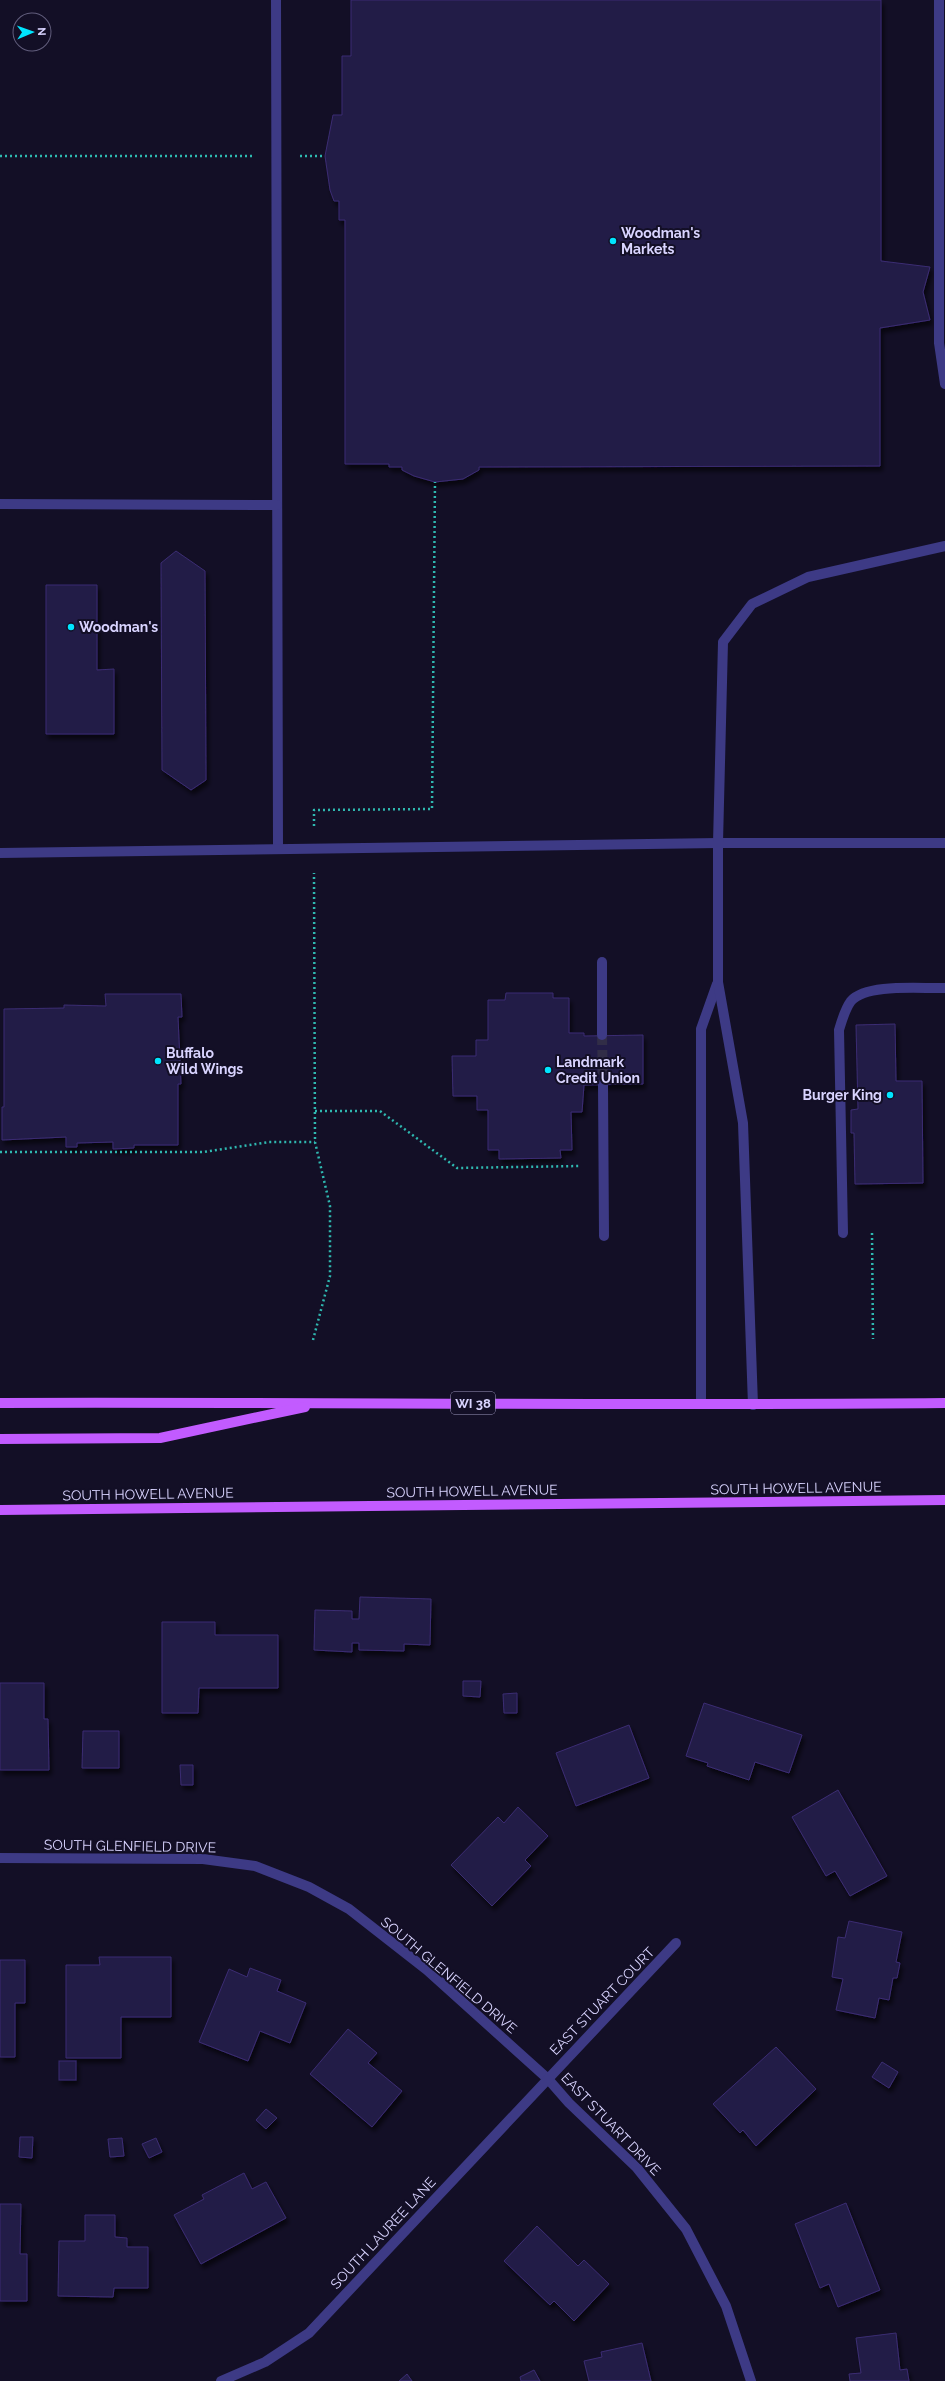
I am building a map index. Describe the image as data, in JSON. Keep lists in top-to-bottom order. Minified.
{"streets":{"main road":["WI 38","SOUTH HOWELL AVENUE"],"street":["SOUTH GLENFIELD DRIVE","EAST STUART COURT","EAST STUART DRIVE","SOUTH LAUREE LANE"]},"crossings":[["SOUTH GLENFIELD DRIVE","EAST STUART COURT"],["SOUTH GLENFIELD DRIVE","EAST STUART DRIVE"],["SOUTH GLENFIELD DRIVE","SOUTH LAUREE LANE"],["EAST STUART COURT","EAST STUART DRIVE"],["EAST STUART COURT","SOUTH LAUREE LANE"],["EAST STUART DRIVE","SOUTH LAUREE LANE"]],"places":["Woodman's Markets","Woodman's","Buffalo Wild Wings","Landmark Credit Union","Burger King"],"north":"right"}
